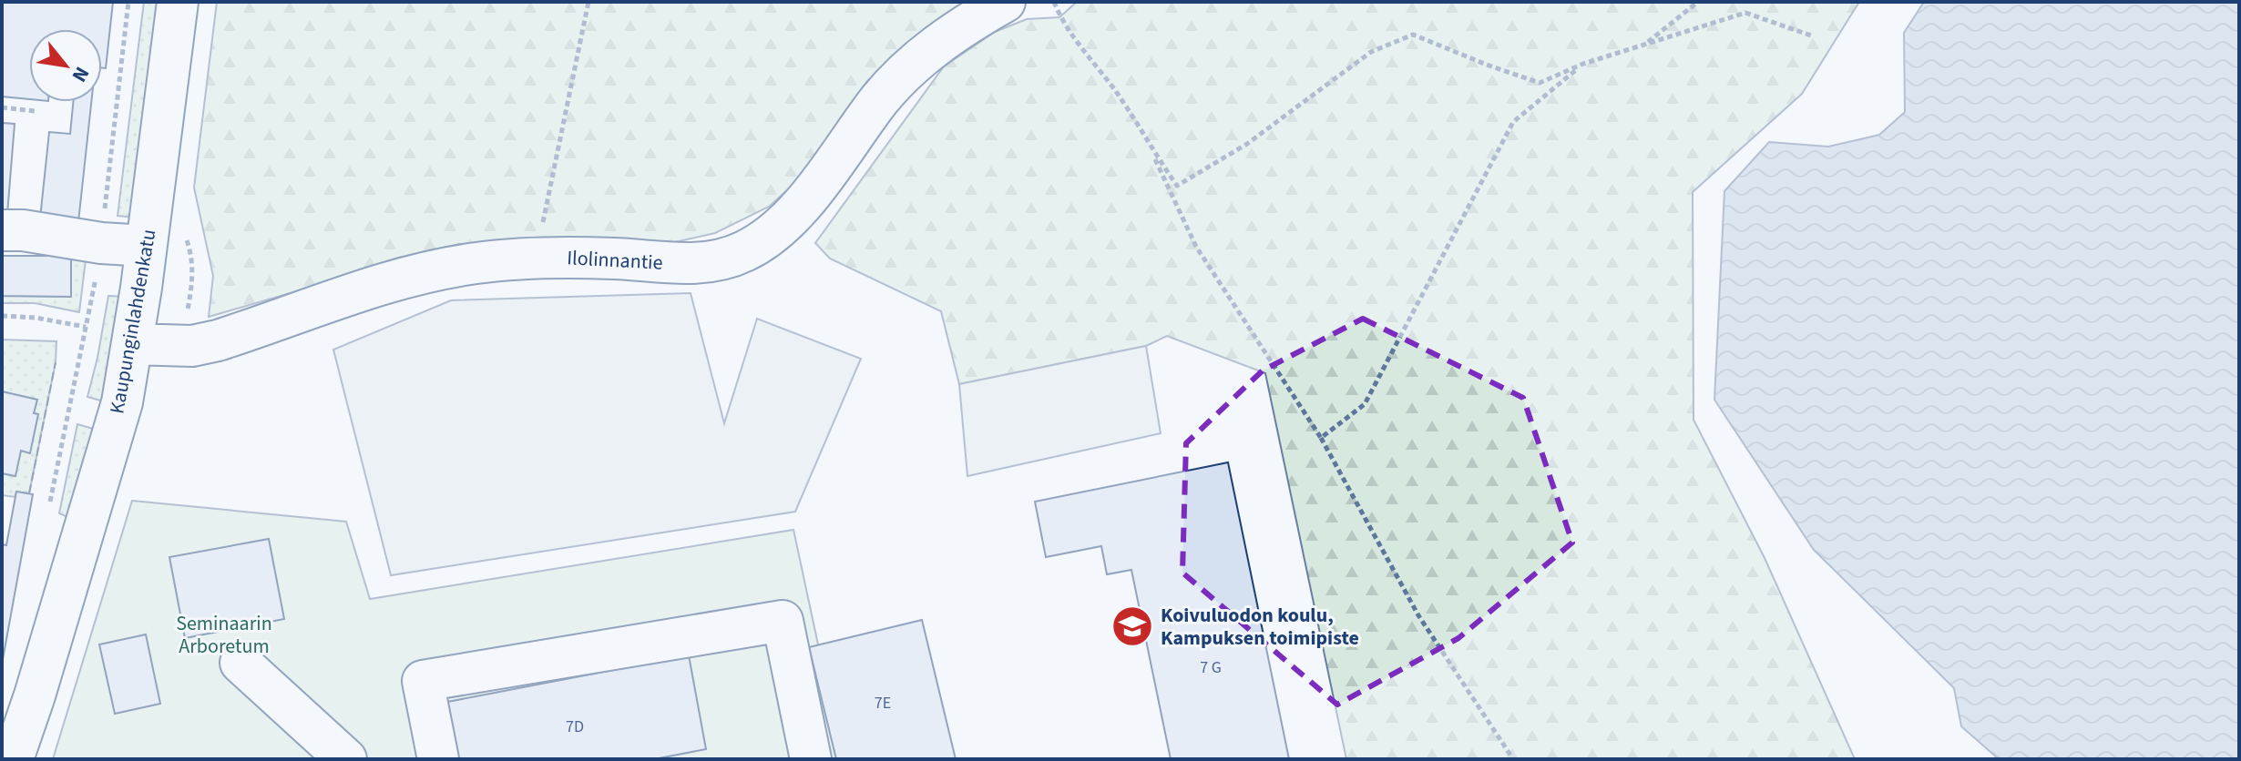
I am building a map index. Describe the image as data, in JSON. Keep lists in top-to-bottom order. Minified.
{"streets":{"street":["Ilolinnantie","Kaupunginlahdenkatu"]},"crossings":[["Ilolinnantie","Kaupunginlahdenkatu"]],"parks":["Seminaarin Arboretum"],"places":{"school or university":["Koivuluodon koulu, Kampuksen toimipiste"]},"house_numbers":["7 G","7E","7D"],"north":"bottom right"}
